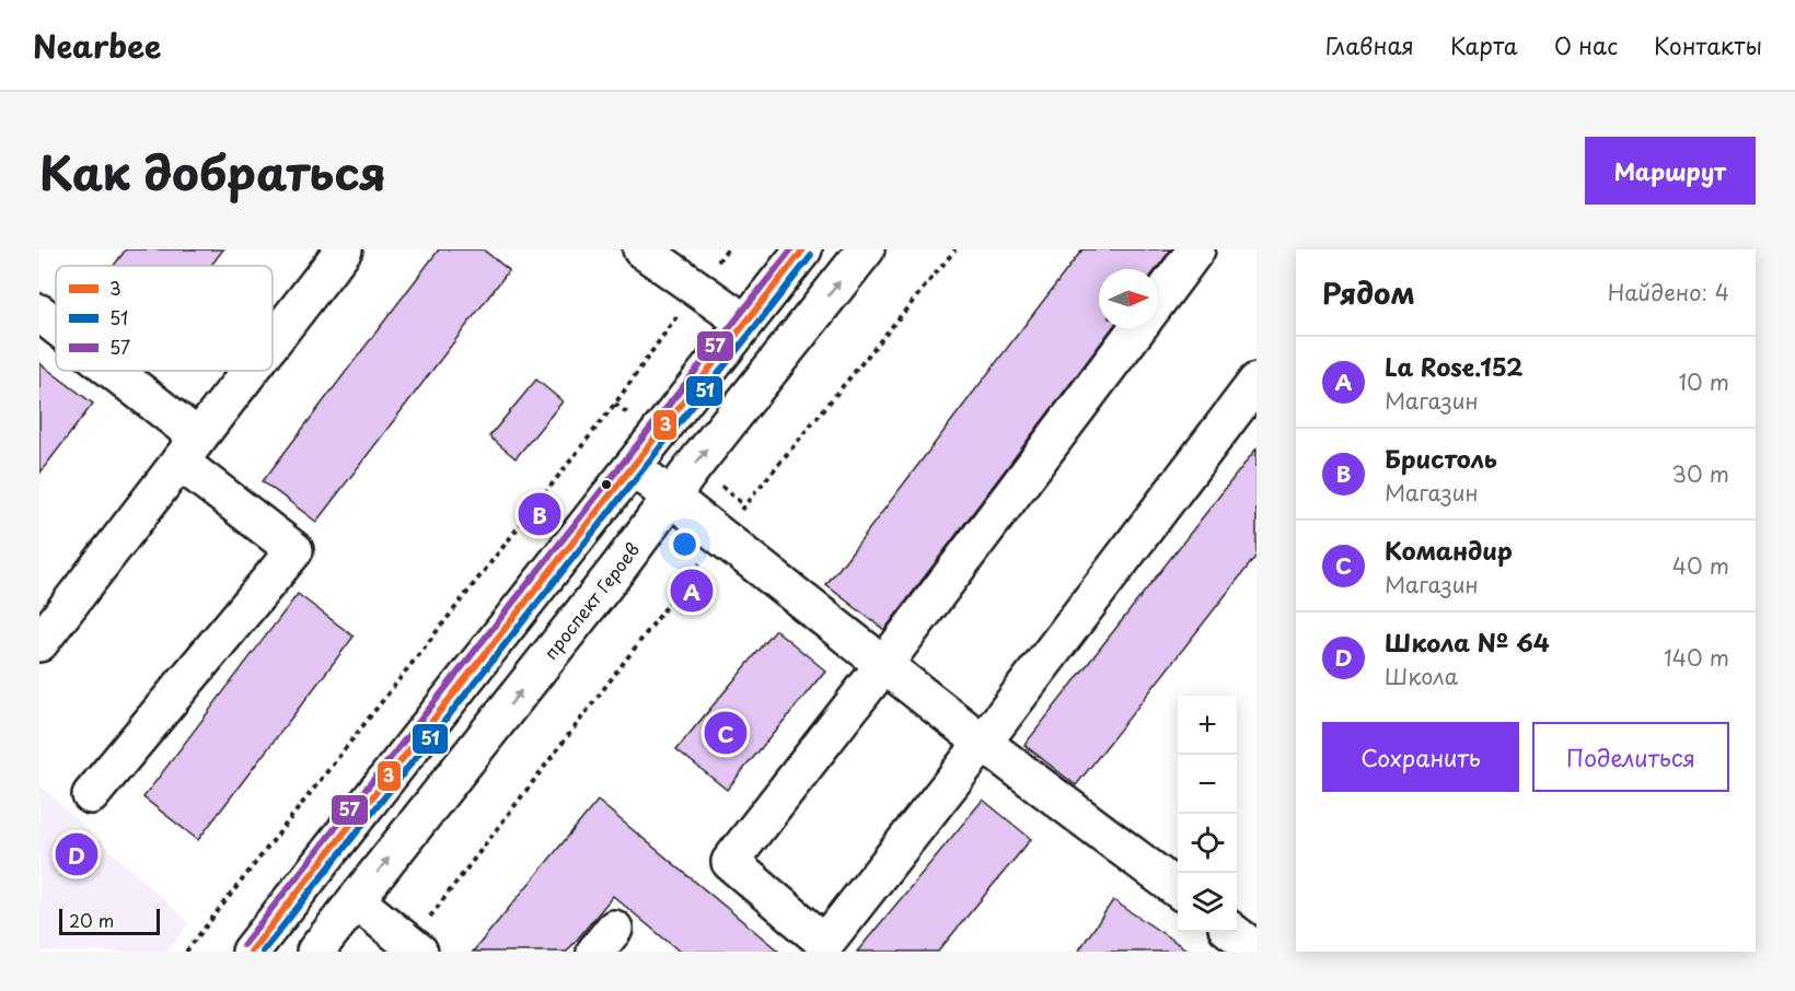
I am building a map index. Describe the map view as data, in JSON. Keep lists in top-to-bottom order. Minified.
{"streets":{"main road":["проспект Героев"]},"lines":["transit line 3","transit line 57","transit line 51"],"legend":["3","51","57"],"scale_bar":"20 m","north":"right","page":{"header":"Nearbee","nav":["Главная","Карта","О нас","Контакты"],"title":"Как добраться","buttons":["Маршрут",["Сохранить","Поделиться"]],"heading":["Рядом","Найдено: 4"],"list":[{"mark":"A","name":"La Rose.152","note":"Магазин","value":"10 m"},{"mark":"B","name":"Бристоль","note":"Магазин","value":"30 m"},{"mark":"C","name":"Командир","note":"Магазин","value":"40 m"},{"mark":"D","name":"Школа № 64","note":"Школа","value":"140 m"}],"pins":["B","A","C","D"],"map_buttons":["+","−"],"scale":"20 m"}}
